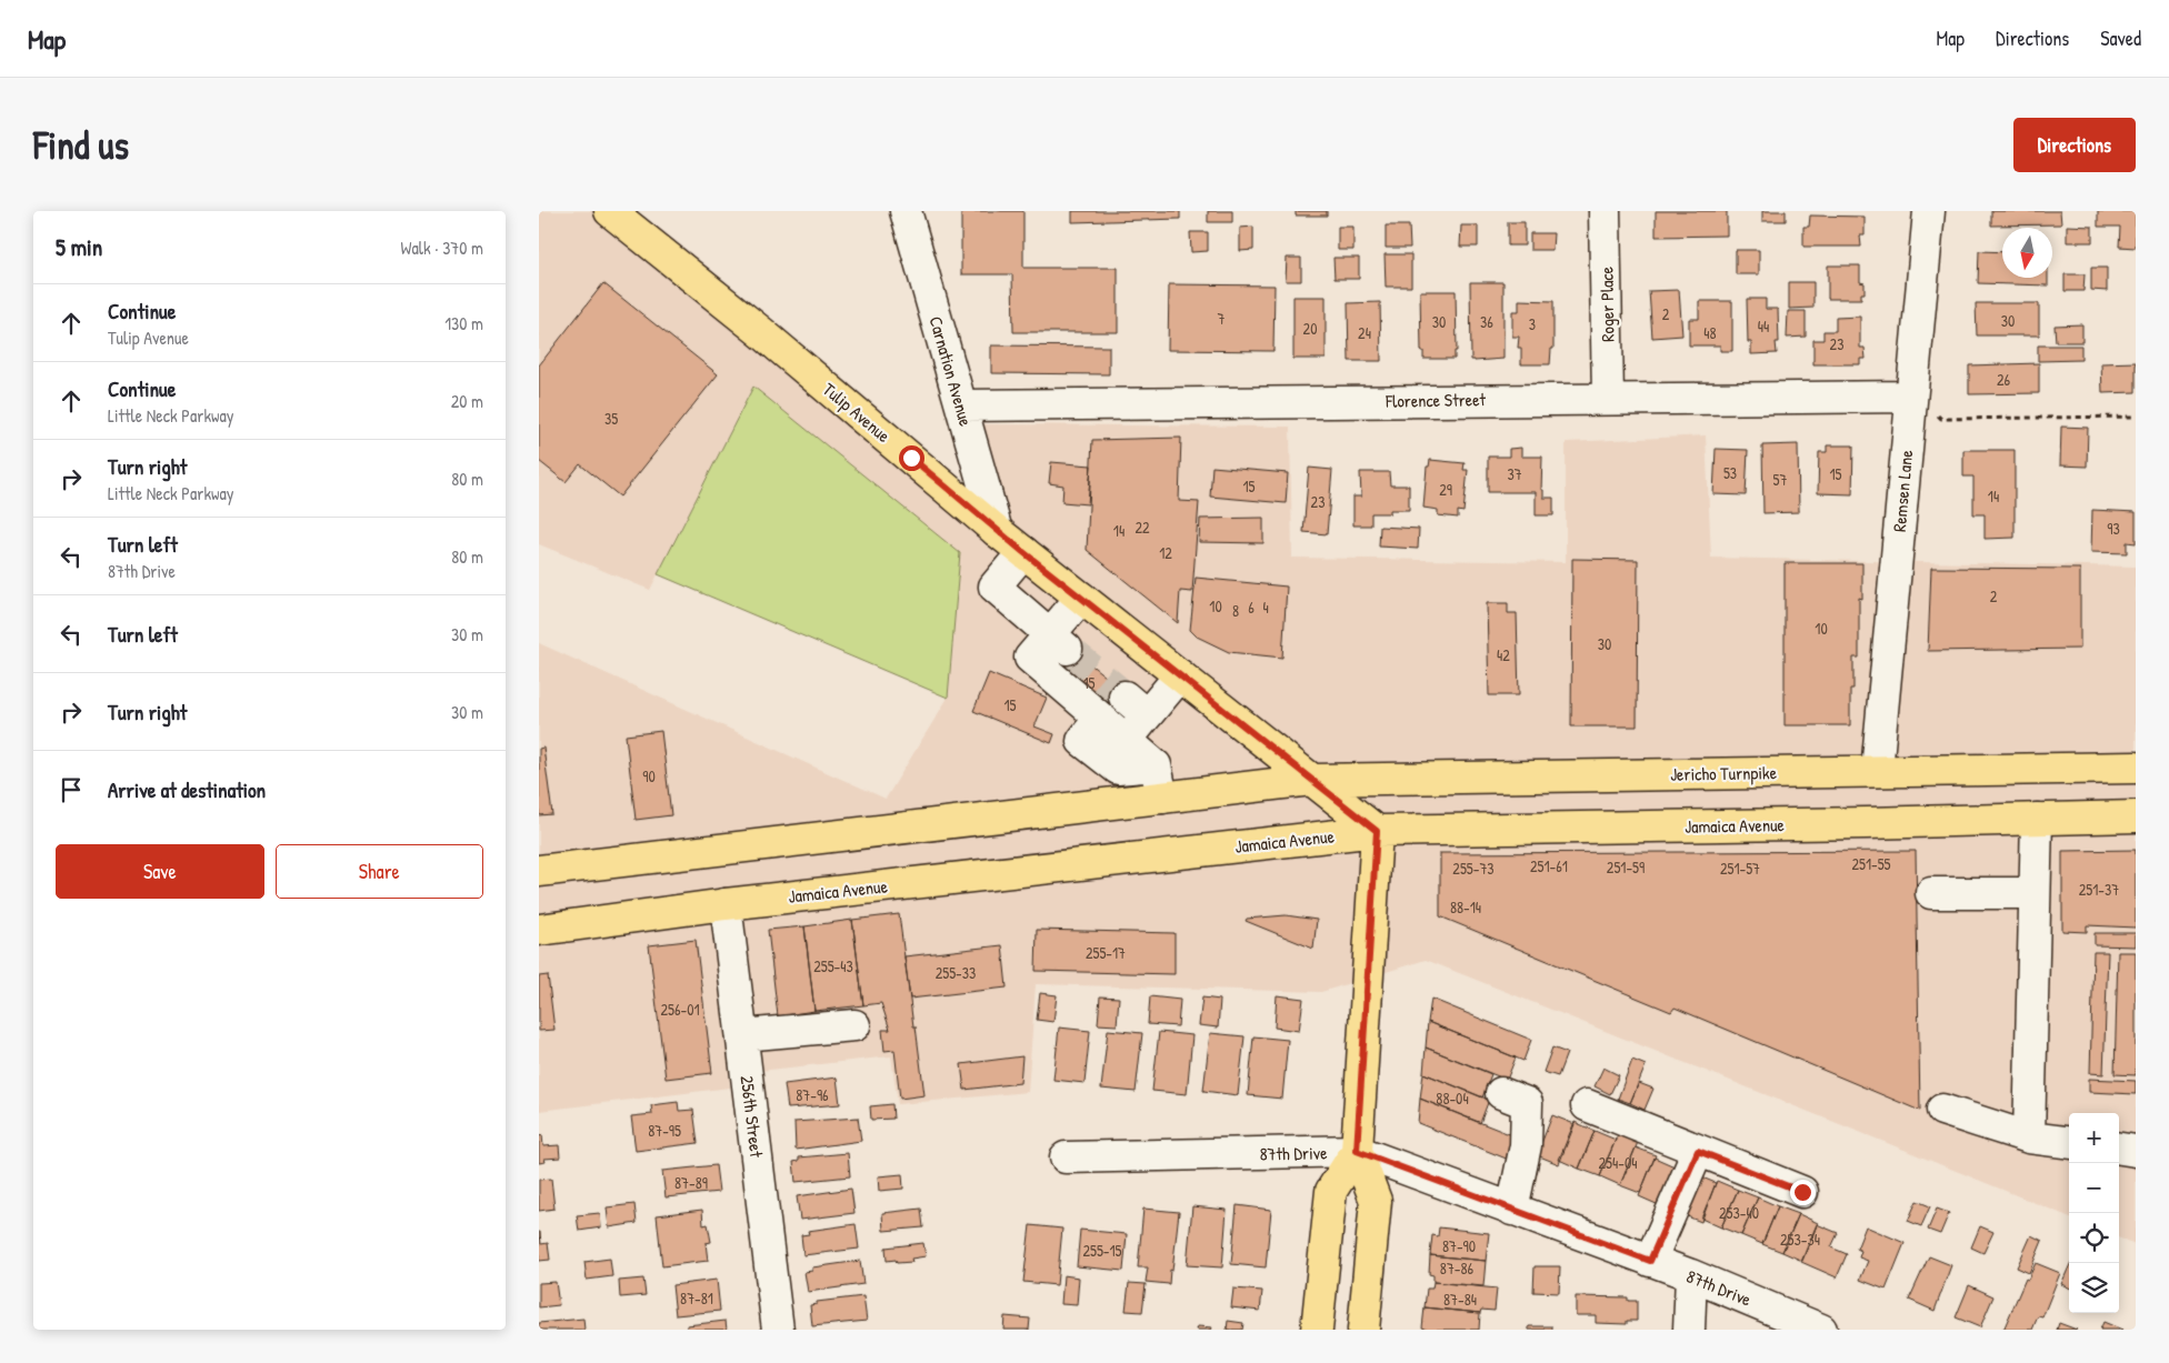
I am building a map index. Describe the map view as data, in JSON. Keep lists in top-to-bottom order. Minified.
{"streets":{"main road":["Tulip Avenue","Jericho Turnpike","Jamaica Avenue"],"street":["Roger Place","Carnation Avenue","Florence Street","Remsen Lane","256th Street","87th Drive"]},"crossings":[["Roger Place","Florence Street"],["Carnation Avenue","Florence Street"],["Carnation Avenue","Tulip Avenue"],["Florence Street","Remsen Lane"],["Tulip Avenue","Jericho Turnpike"],["Tulip Avenue","Jamaica Avenue"],["Remsen Lane","Jericho Turnpike"],["Jamaica Avenue","256th Street"]],"house_numbers":["2","7","30","30","36","3","44","20","24","48","23","26","35","53","37","15","57","15","29","14","23","22","93","14","12","2","10","6","4","8","10","30","42","15","15","90","251-55","251-61","251-59","255-73","251-57","251-37","88-14","255-17","255-43","255-33","256-01","87-96","88-04","87-95","254-04","87-89","253-40","253-34","87-90","255-15","87-86","87-81","87-84"],"north":"bottom","page":{"header":"Map","nav":["Map","Directions","Saved"],"buttons":["Directions",["Save","Share"]],"title":"Find us","heading":["5 min","Walk · 370 m"],"list":[["Continue","Tulip Avenue","130 m"],["Continue","Little Neck Parkway","20 m"],["Turn right","Little Neck Parkway","80 m"],["Turn left","87th Drive","80 m"],["Turn left","30 m"],["Turn right","30 m"],"Arrive at destination"],"map_buttons":["+","−"]}}
